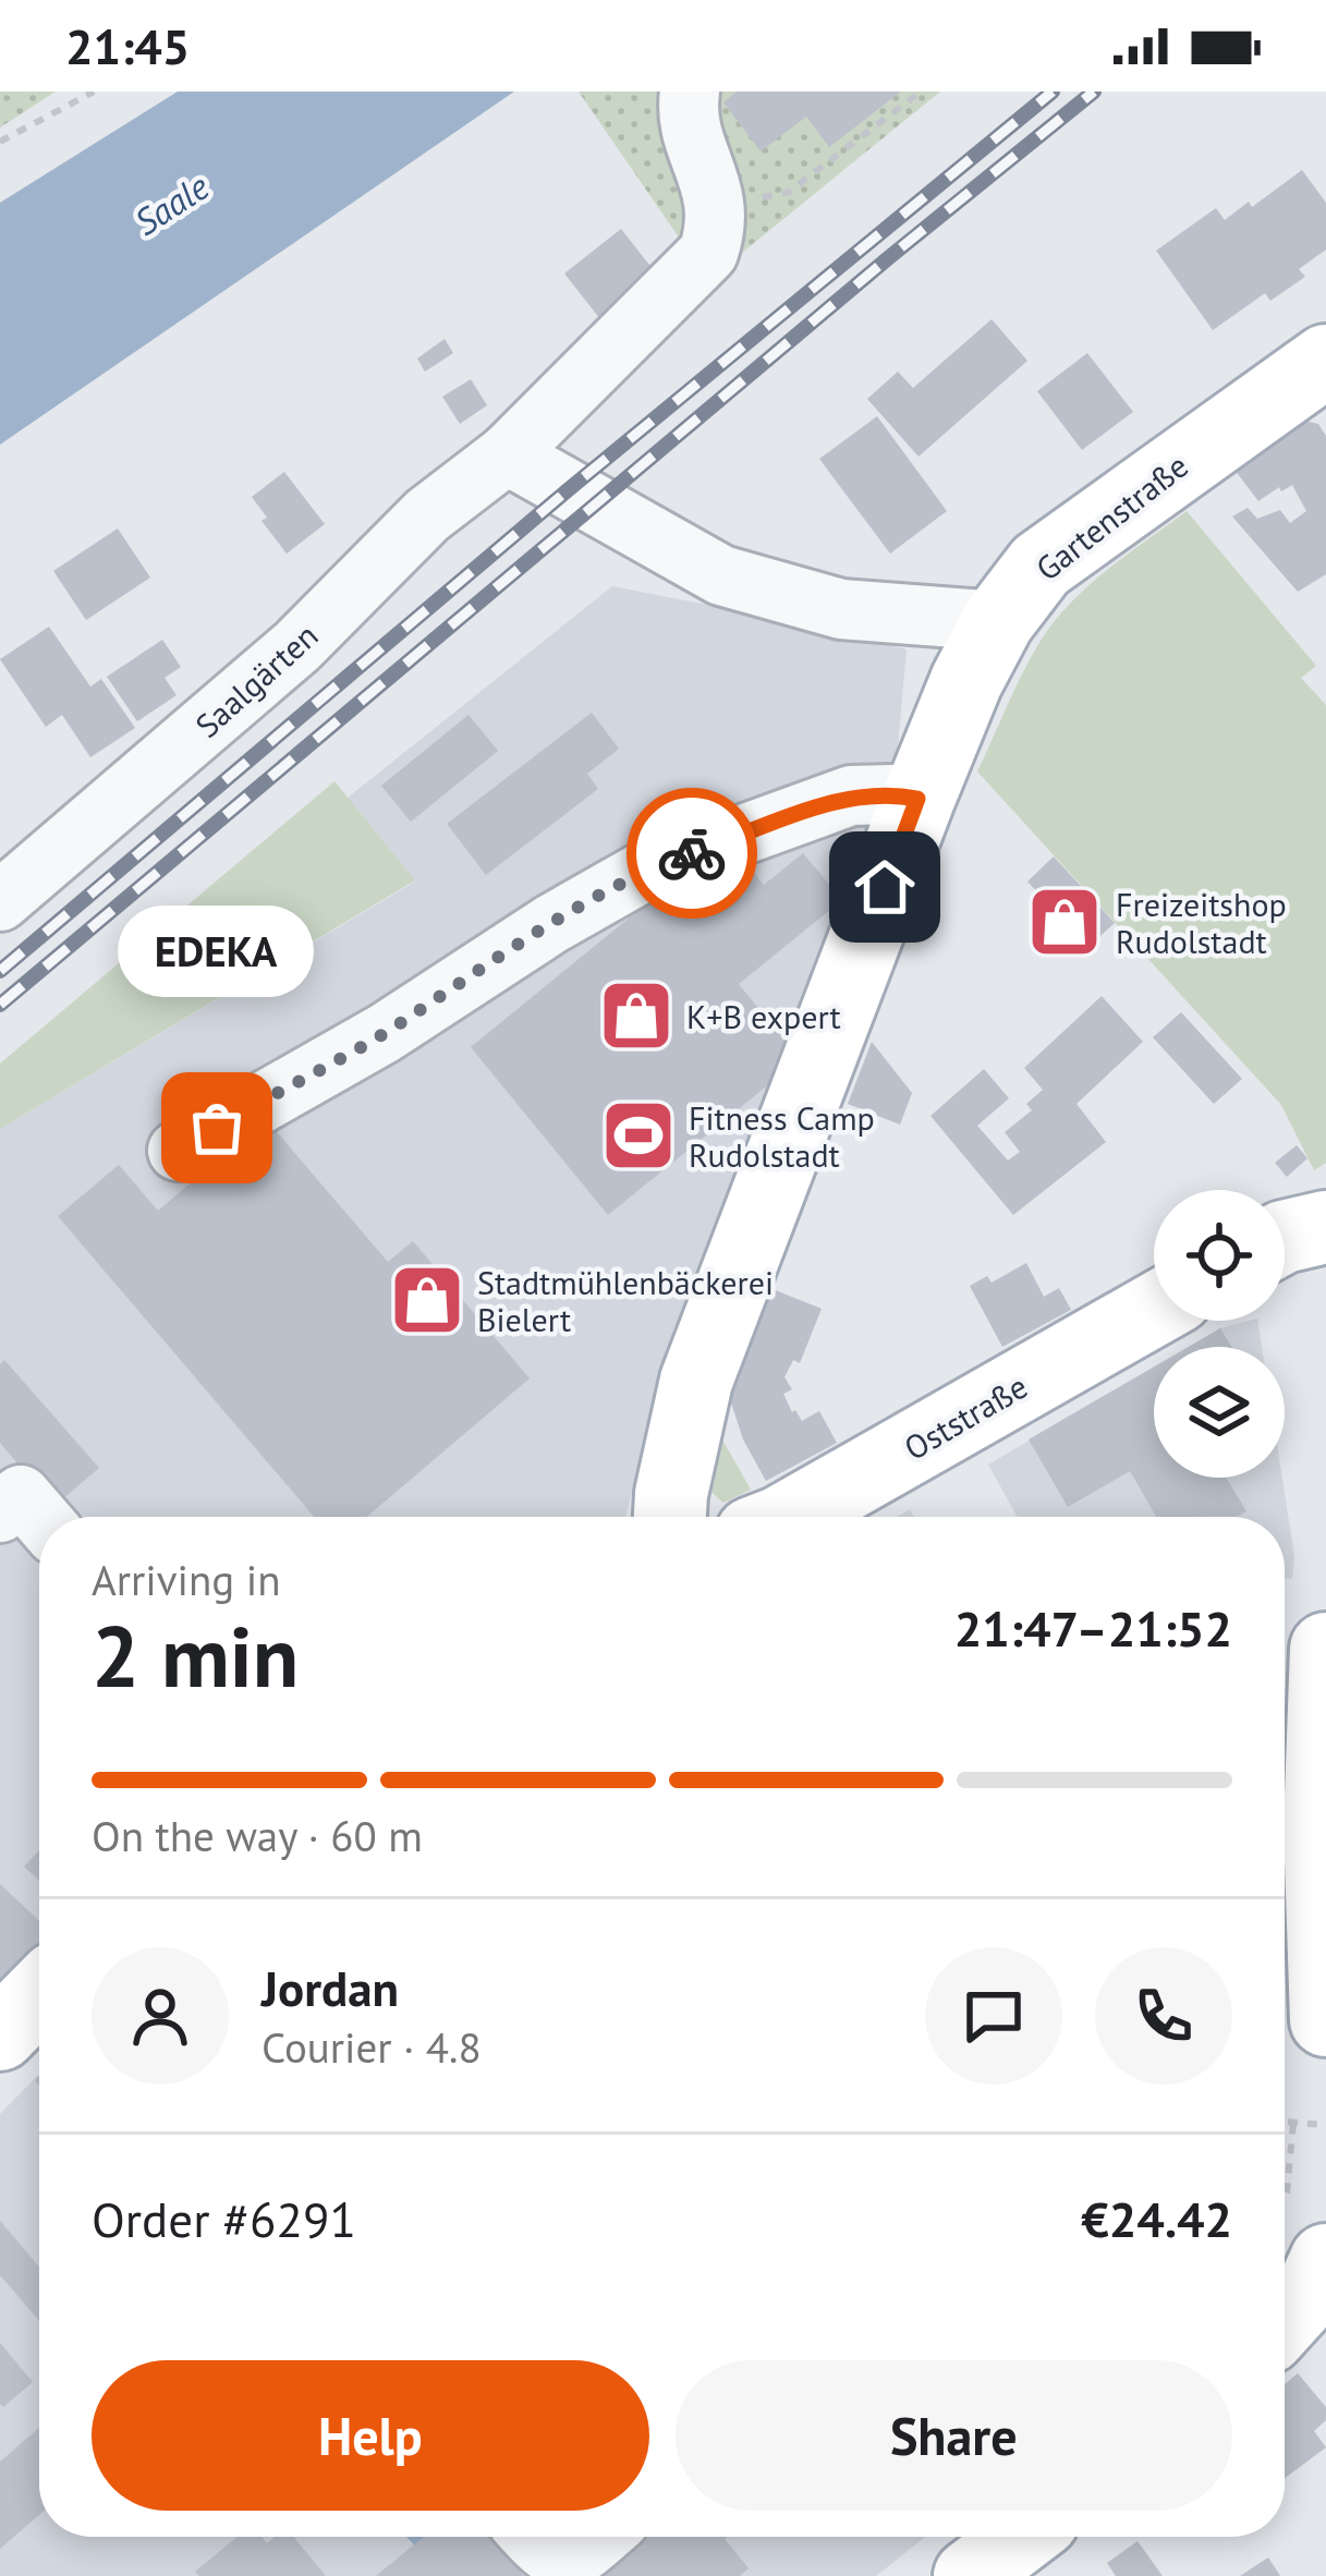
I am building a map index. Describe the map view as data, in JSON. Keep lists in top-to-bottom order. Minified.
{"streets":{"main road":["Gartenstraße","Oststraße"],"street":["Saalgärten"]},"water":["Saale"],"places":{"shop":["Freizeitshop Rudolstadt","K+B expert","Stadtmühlenbäckerei Bielert"],"other":["EDEKA"],"sports":["Fitness Camp Rudolstadt"]},"page":{"status":"21:45","bubble":"EDEKA","heading":["2 min","Arriving in","21:47–21:52"],"panel":["Jordan","Courier · 4.8","Order #6291","€24.42"],"bar":"On the way · 60 m","buttons":["Help","Share"]}}
